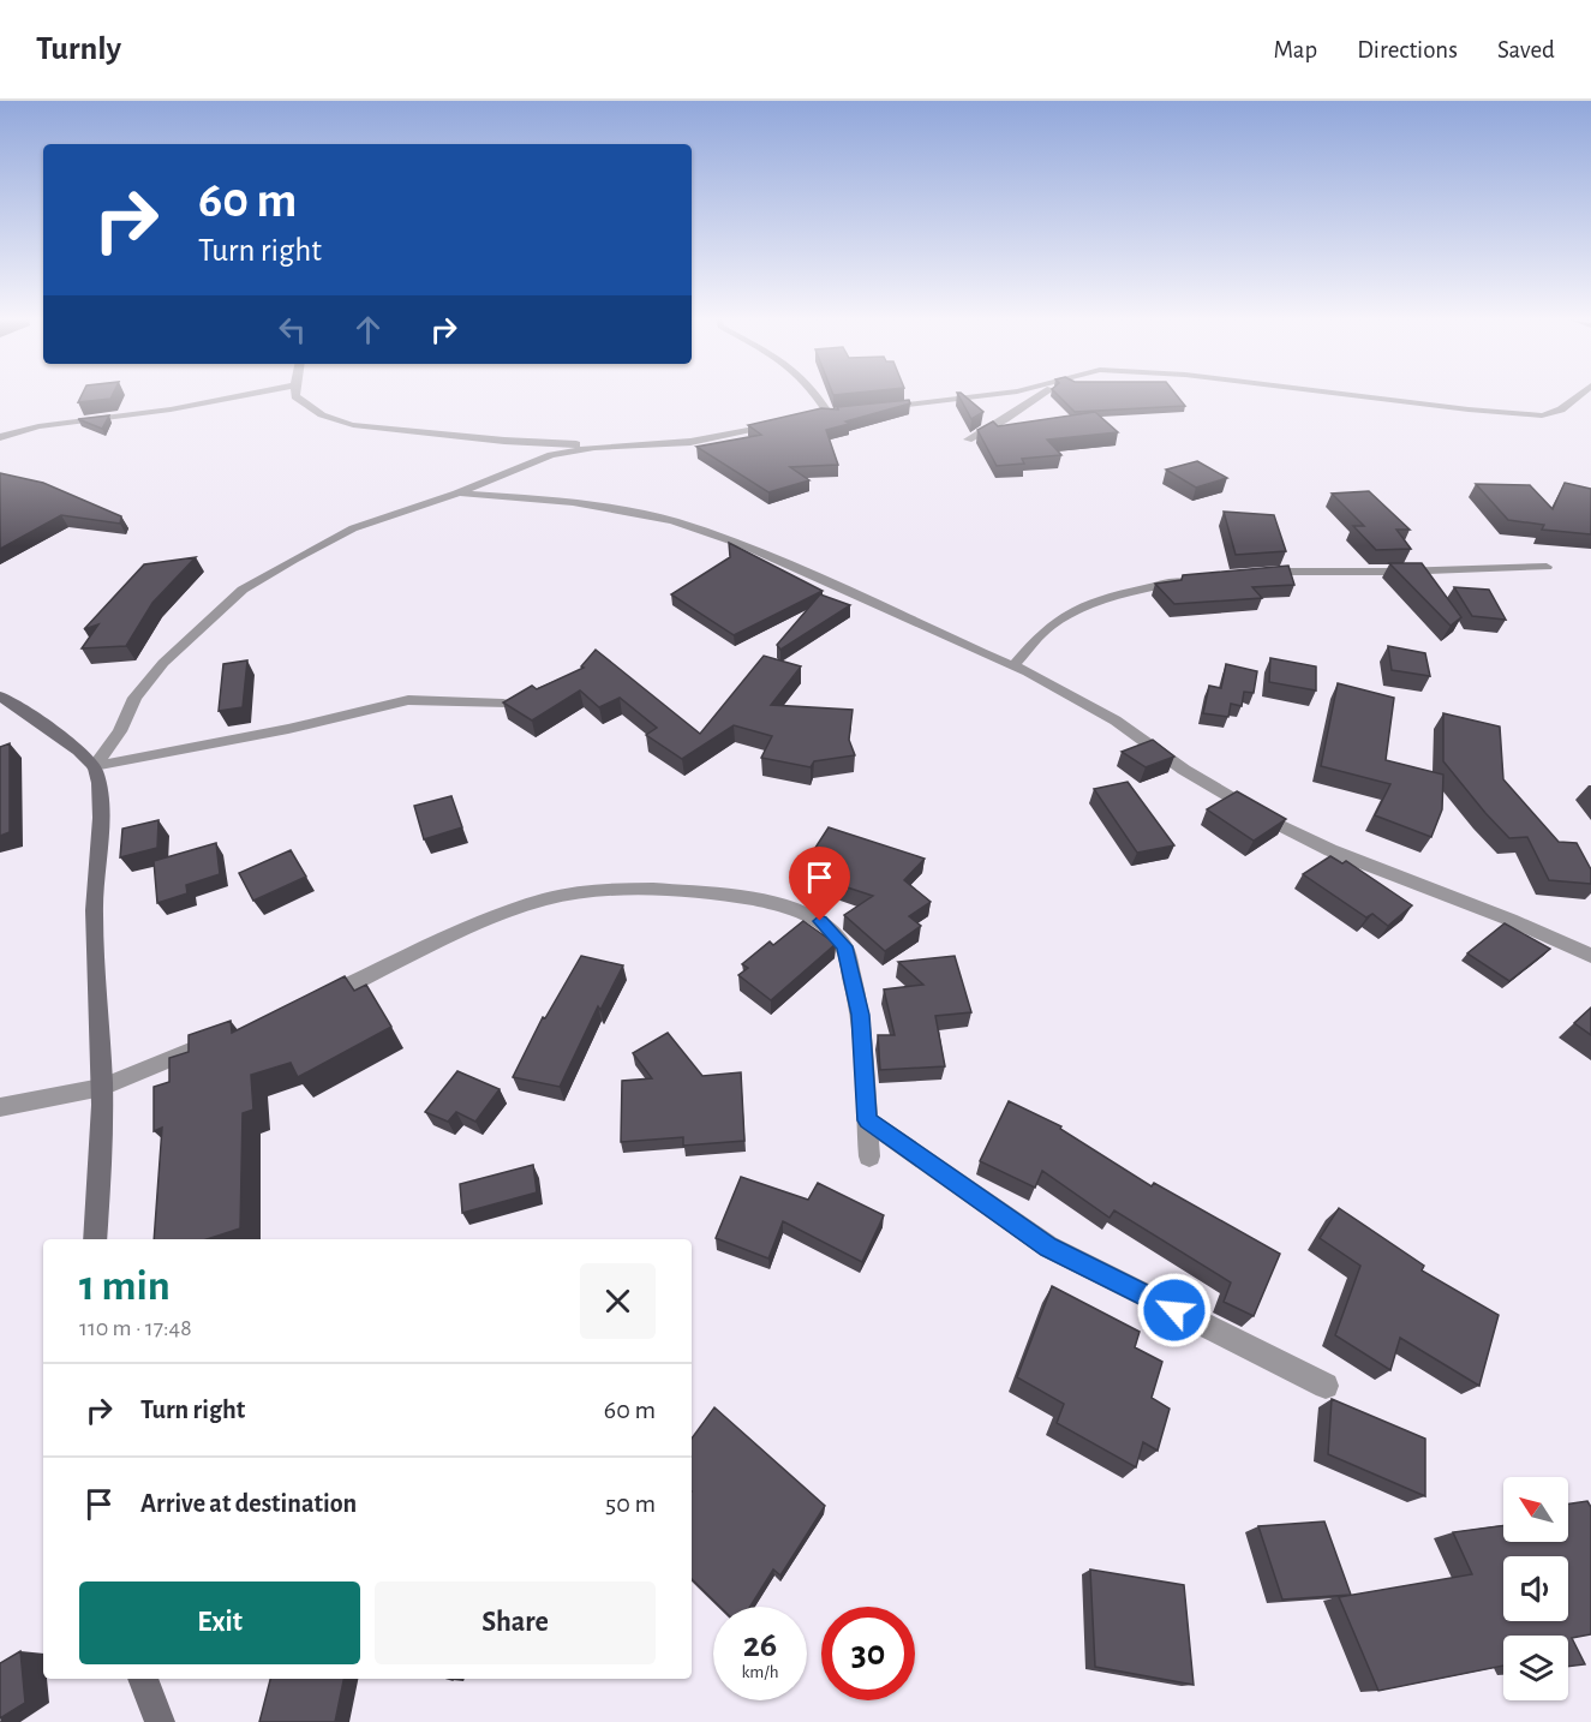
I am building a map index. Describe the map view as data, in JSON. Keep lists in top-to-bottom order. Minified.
{"north":"top left","page":{"header":"Turnly","nav":["Map","Directions","Saved"],"turn":["60 m","Turn right"],"heading":["1 min","110 m · 17:48"],"list":[{"name":"Turn right","value":"60 m"},{"name":"Arrive at destination","value":"50 m"}],"buttons":["Exit","Share"],"speed":"26 km/h","limit":"30"}}
